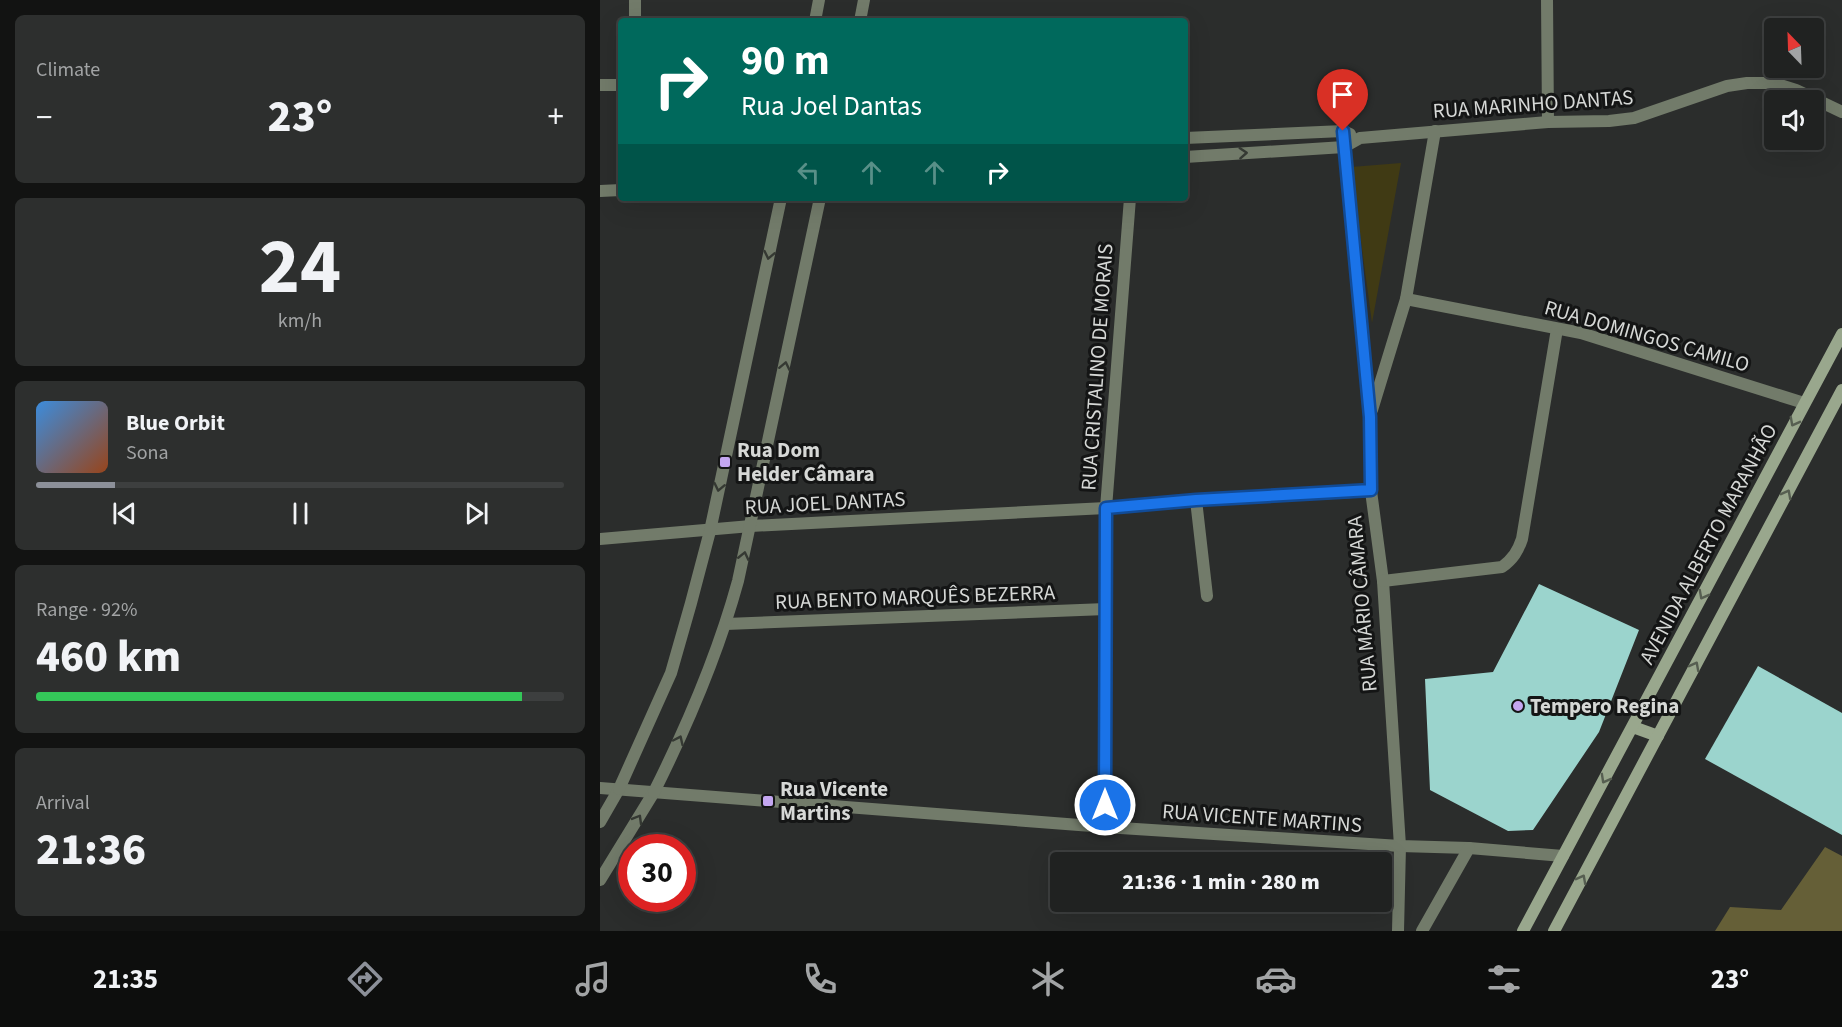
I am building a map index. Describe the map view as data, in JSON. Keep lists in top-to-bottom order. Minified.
{"streets":{"main road":["AVENIDA ALBERTO MARANHÃO"],"street":["RUA MARINHO DANTAS","RUA DOMINGOS CAMILO","RUA CRISTALINO DE MORAIS","RUA JOEL DANTAS","RUA BENTO MARQUÊS BEZERRA","RUA MÁRIO CÂMARA","RUA VICENTE MARTINS"]},"crossings":[["RUA MARINHO DANTAS","RUA MÁRIO CÂMARA"],["RUA DOMINGOS CAMILO","AVENIDA ALBERTO MARANHÃO"],["RUA CRISTALINO DE MORAIS","RUA JOEL DANTAS"],["RUA CRISTALINO DE MORAIS","RUA BENTO MARQUÊS BEZERRA"],["RUA CRISTALINO DE MORAIS","RUA VICENTE MARTINS"],["RUA JOEL DANTAS","RUA MÁRIO CÂMARA"],["AVENIDA ALBERTO MARANHÃO","RUA VICENTE MARTINS"],["RUA MÁRIO CÂMARA","RUA VICENTE MARTINS"]],"places":{"transit":["Rua Dom Helder Câmara","Rua Vicente Martins"],"other":["Tempero Regina"]},"north":"top left","page":{"tile":["Climate",["24","km/h"],["Range · 92%","460 km"],["Arrival","21:36"]],"turn":["90 m","Rua Joel Dantas"],"heat":["−","23°","+"],"song":["Blue Orbit","Sona"],"limit":"30","trip":"21:36 · 1 min · 280 m","tabs":["21:35","23°"]}}
